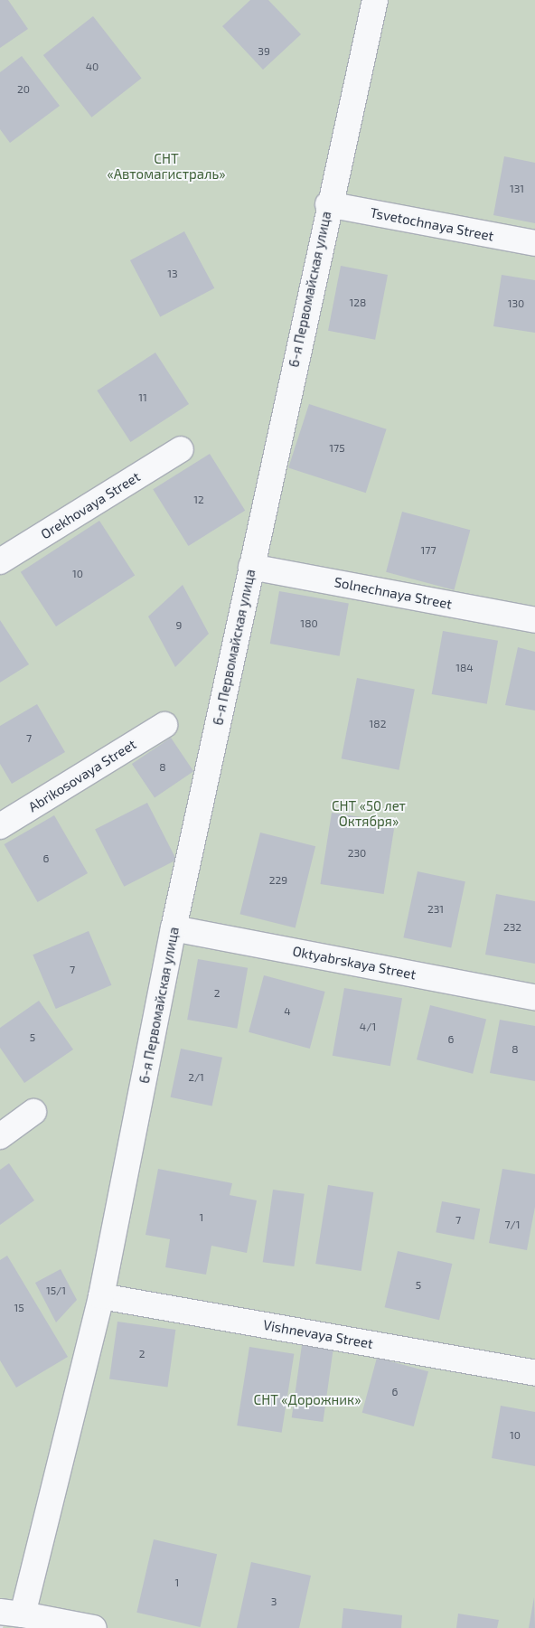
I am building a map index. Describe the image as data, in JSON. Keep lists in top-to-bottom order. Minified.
{"streets":{"street":["Tsvetochnaya Street","6-я Первомайская улица","Orekhovaya Street","Solnechnaya Street","Abrikosovaya Street","Oktyabrskaya Street","Vishnevaya Street"]},"crossings":[["Tsvetochnaya Street","6-я Первомайская улица"],["6-я Первомайская улица","Solnechnaya Street"],["6-я Первомайская улица","Oktyabrskaya Street"],["6-я Первомайская улица","Vishnevaya Street"]],"parks":["СНТ «Автомагистраль»","СНТ «50 лет Октября»","СНТ «Дорожник»"],"house_numbers":["39","40","20","131","13","128","130","11","175","12","177","10","180","9","184","182","7","8","230","6","229","231","232","7","2","4","4/1","5","6","8","2/1","1","7","7/1","5","15/1","15","2","6","10","1","3"]}
